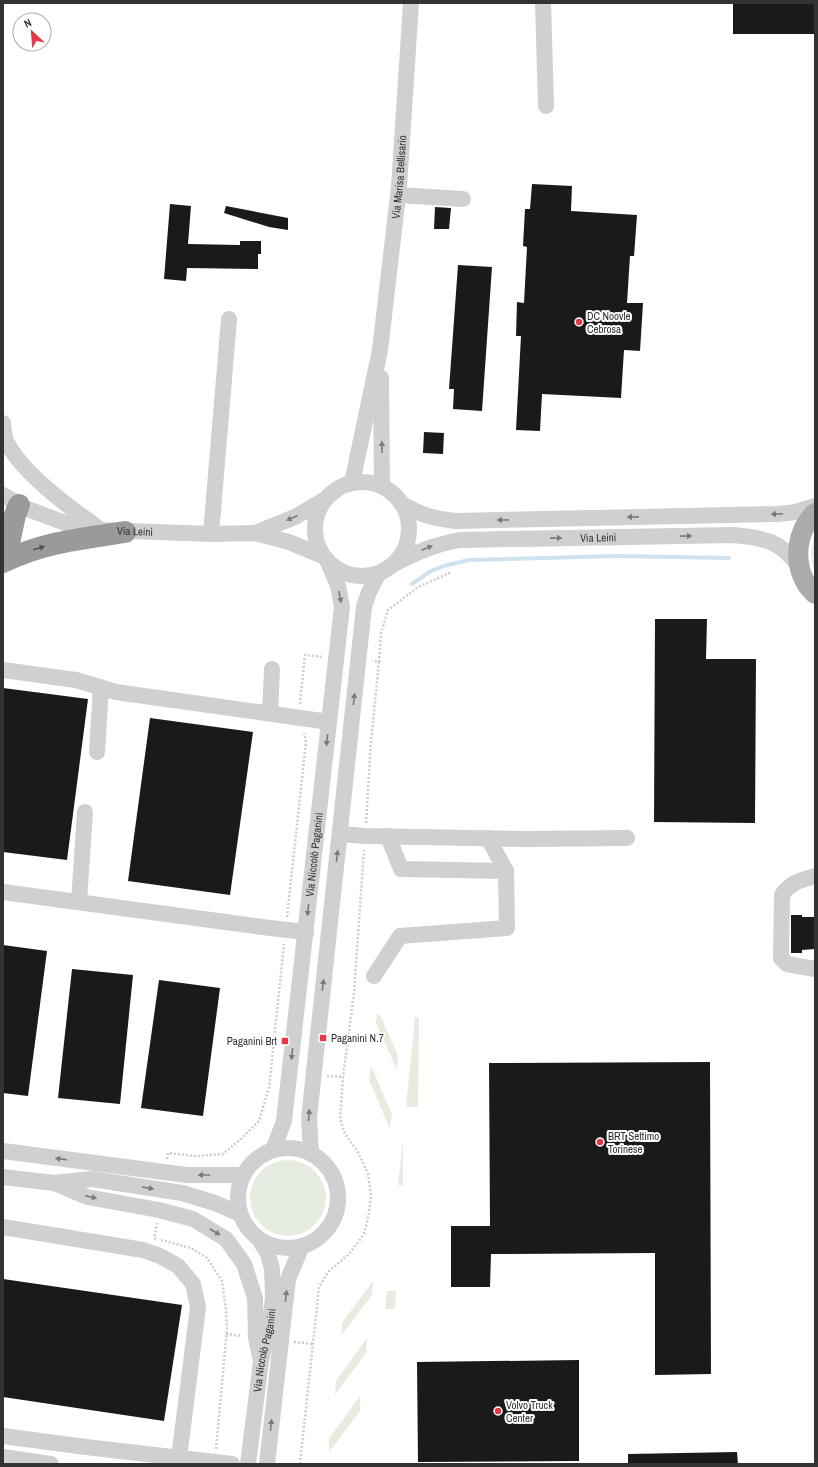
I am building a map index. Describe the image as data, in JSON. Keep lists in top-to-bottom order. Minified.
{"streets":{"street":["Via Marisa Bellisario","Via Leinì","Via Niccolò Paganini"]},"crossings":[["Via Marisa Bellisario","Via Leinì"],["Via Marisa Bellisario","Via Niccolò Paganini"],["Via Leinì","Via Niccolò Paganini"]],"places":{"other":["DC Noovle Cebrosa","BRT Settimo Torinese","Volvo Truck Center"],"transit":["Paganini N.7","Paganini Brt"]},"north":"top left"}
